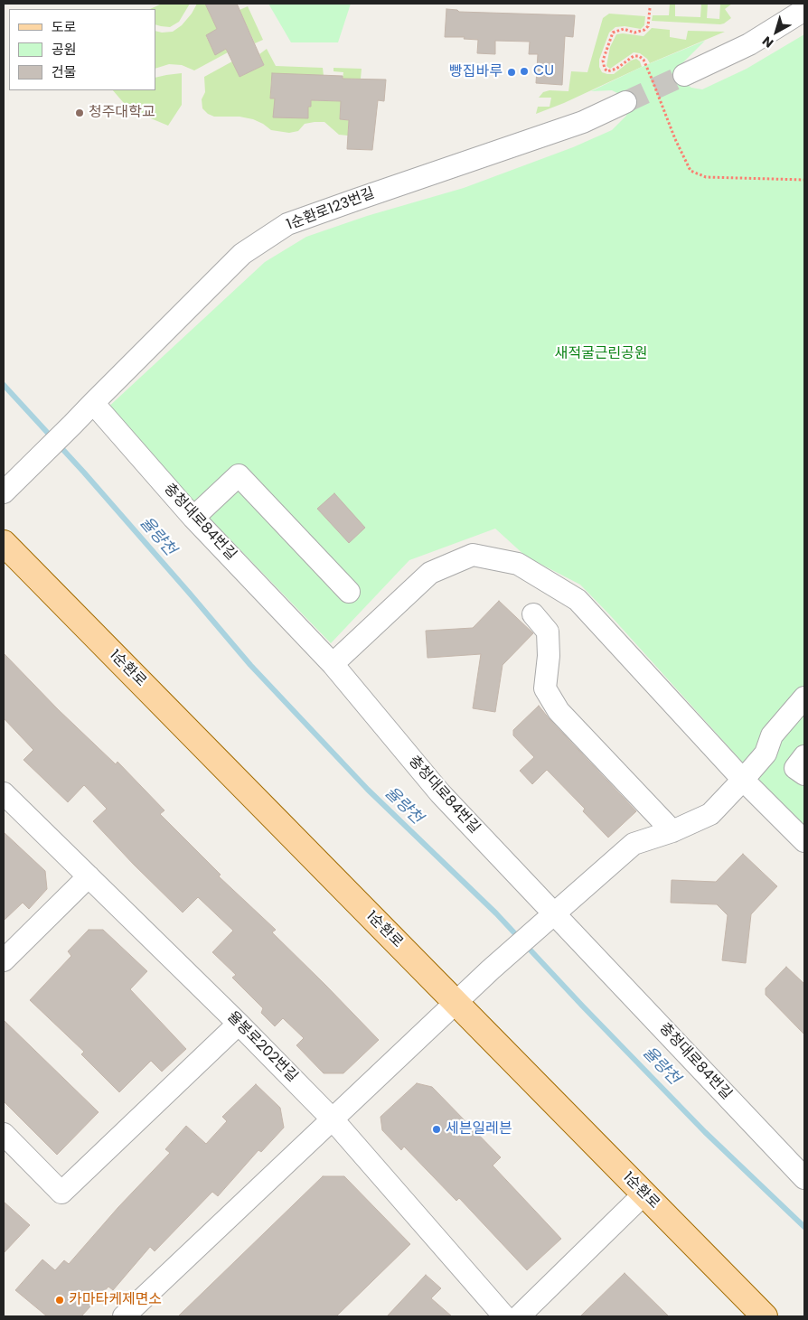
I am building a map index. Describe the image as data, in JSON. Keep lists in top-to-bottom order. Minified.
{"streets":{"main road":["1순환로"],"street":["1순환로123번길","충청대로84번길","율봉로202번길"]},"crossings":[["1순환로123번길","충청대로84번길"]],"water":["율량천"],"parks":["새적굴근린공원"],"places":["CU","빵집바루","청주대학교","세븐일레븐","카마타케제면소"],"legend":["도로","공원","건물"],"north":"bottom left"}
